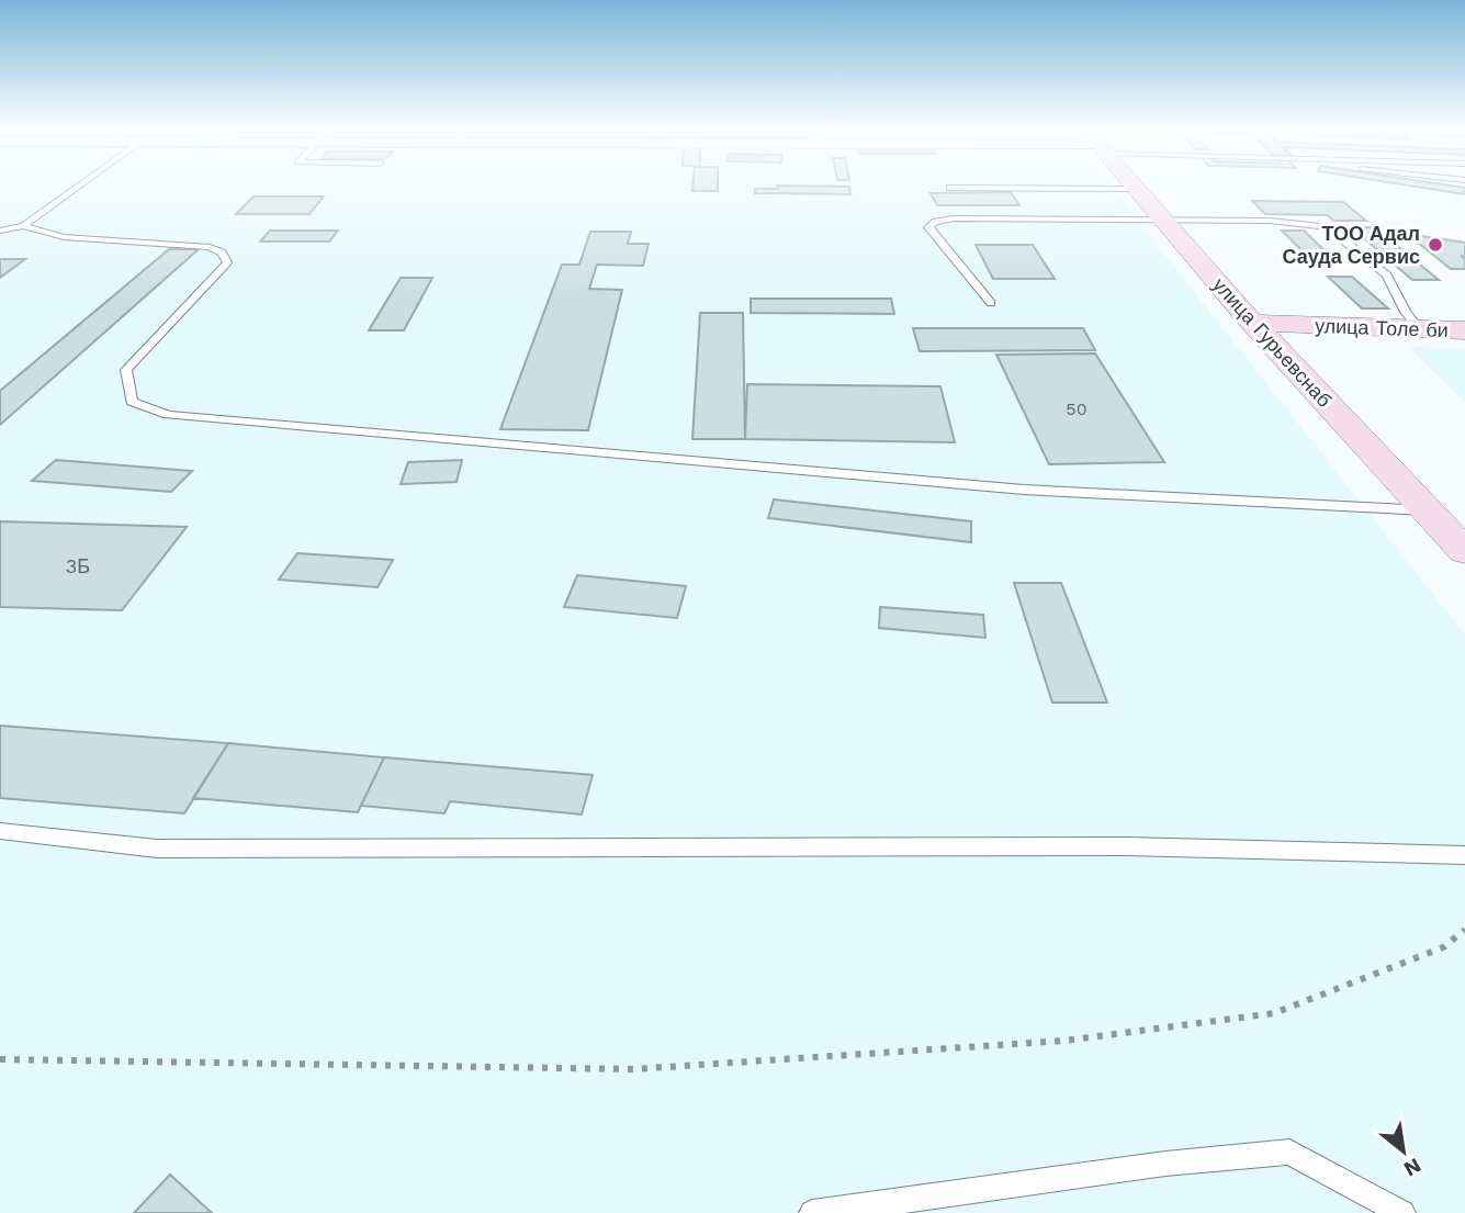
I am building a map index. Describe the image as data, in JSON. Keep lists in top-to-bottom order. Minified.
{"streets":{"street":["улица Толе би","улица Гурьевснаб"]},"crossings":[["улица Толе би","улица Гурьевснаб"]],"places":["ТОО Адал Сауда Сервис"],"house_numbers":["50","3Б"],"north":"bottom right"}
